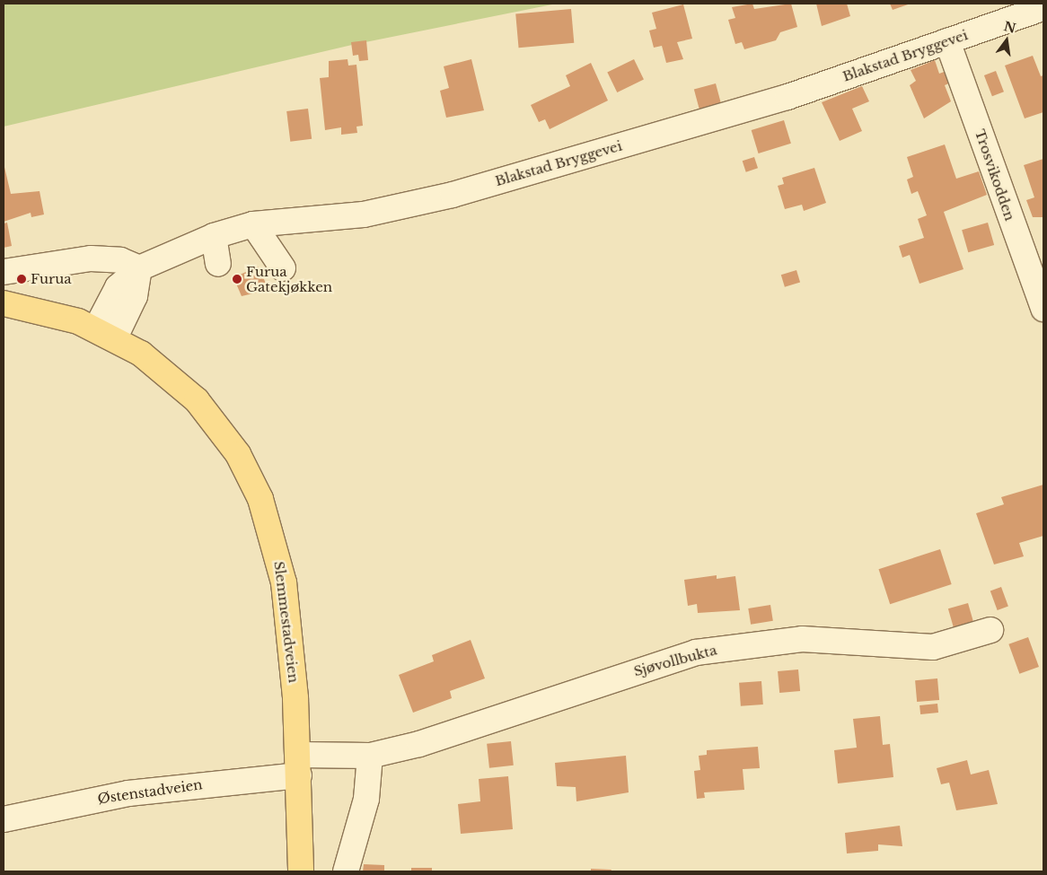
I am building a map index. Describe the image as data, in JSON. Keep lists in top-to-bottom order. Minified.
{"streets":{"main road":["Slemmestadveien"],"street":["Blakstad Bryggevei","Trosvikodden","Sjøvollbukta","Østenstadveien"]},"crossings":[["Blakstad Bryggevei","Trosvikodden"],["Blakstad Bryggevei","Slemmestadveien"],["Slemmestadveien","Sjøvollbukta"],["Slemmestadveien","Østenstadveien"],["Sjøvollbukta","Østenstadveien"]],"places":["Furua","Furua Gatekjøkken"],"north":"top"}
